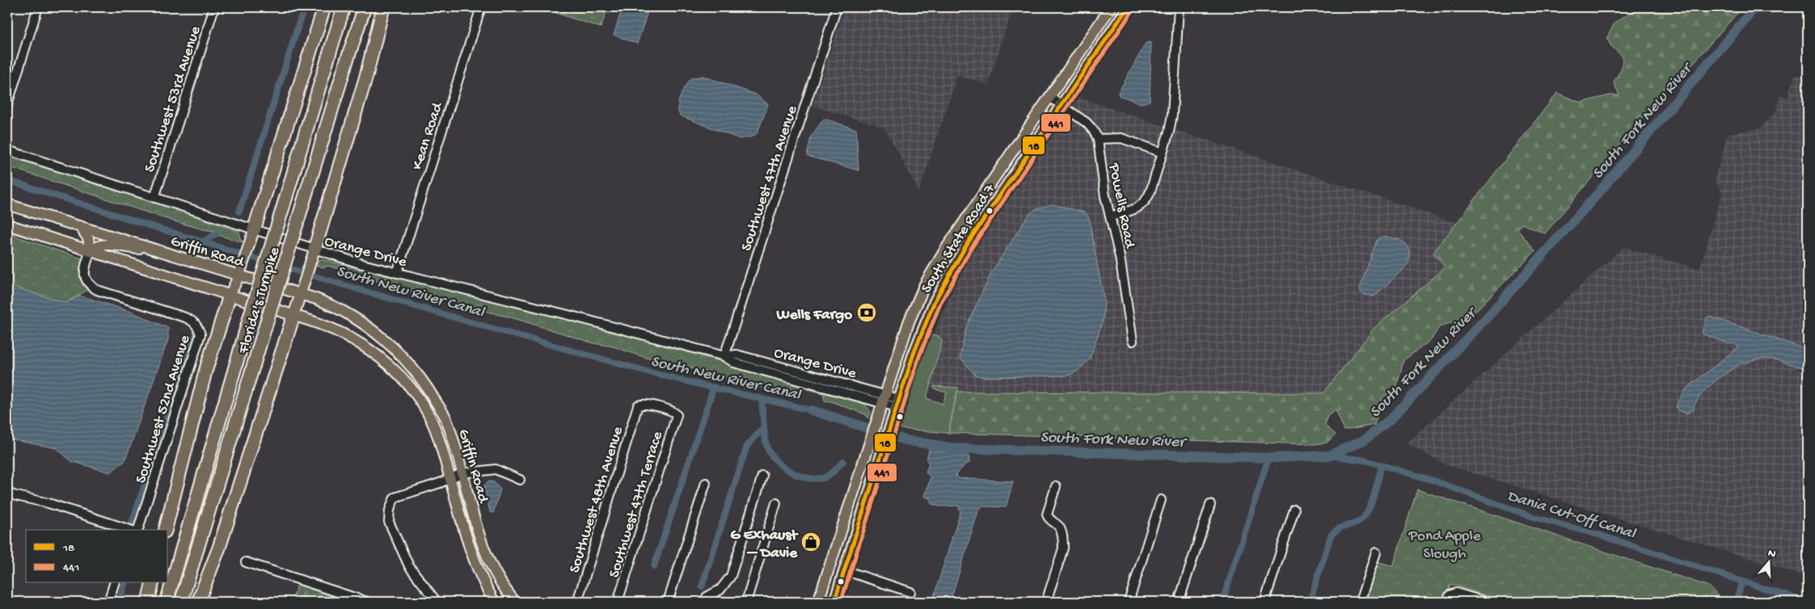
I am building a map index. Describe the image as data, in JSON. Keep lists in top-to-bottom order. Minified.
{"streets":{"highway":["Florida's Turnpike"],"main road":["South State Road 7","Griffin Road"],"street":["Southwest 53rd Avenue","Kean Road","Southwest 47th Avenue","Powells Road","Orange Drive","Southwest 52nd Avenue","Southwest 48th Avenue","Southwest 47th Terrace"]},"crossings":[["Southwest 53rd Avenue","Orange Drive"],["Kean Road","Orange Drive"],["Southwest 47th Avenue","Orange Drive"],["Powells Road","South State Road 7"],["South State Road 7","Orange Drive"],["Griffin Road","Southwest 52nd Avenue"],["Southwest 48th Avenue","Southwest 47th Terrace"]],"water":["South Fork New River","South New River Canal","Dania Cut-Off Canal"],"parks":["Pond Apple Slough"],"places":{"bank":["Wells Fargo"],"shop":["G Exhaust – Davie"]},"lines":["transit line 18","transit line 441"],"legend":["18","441"],"north":"top"}
